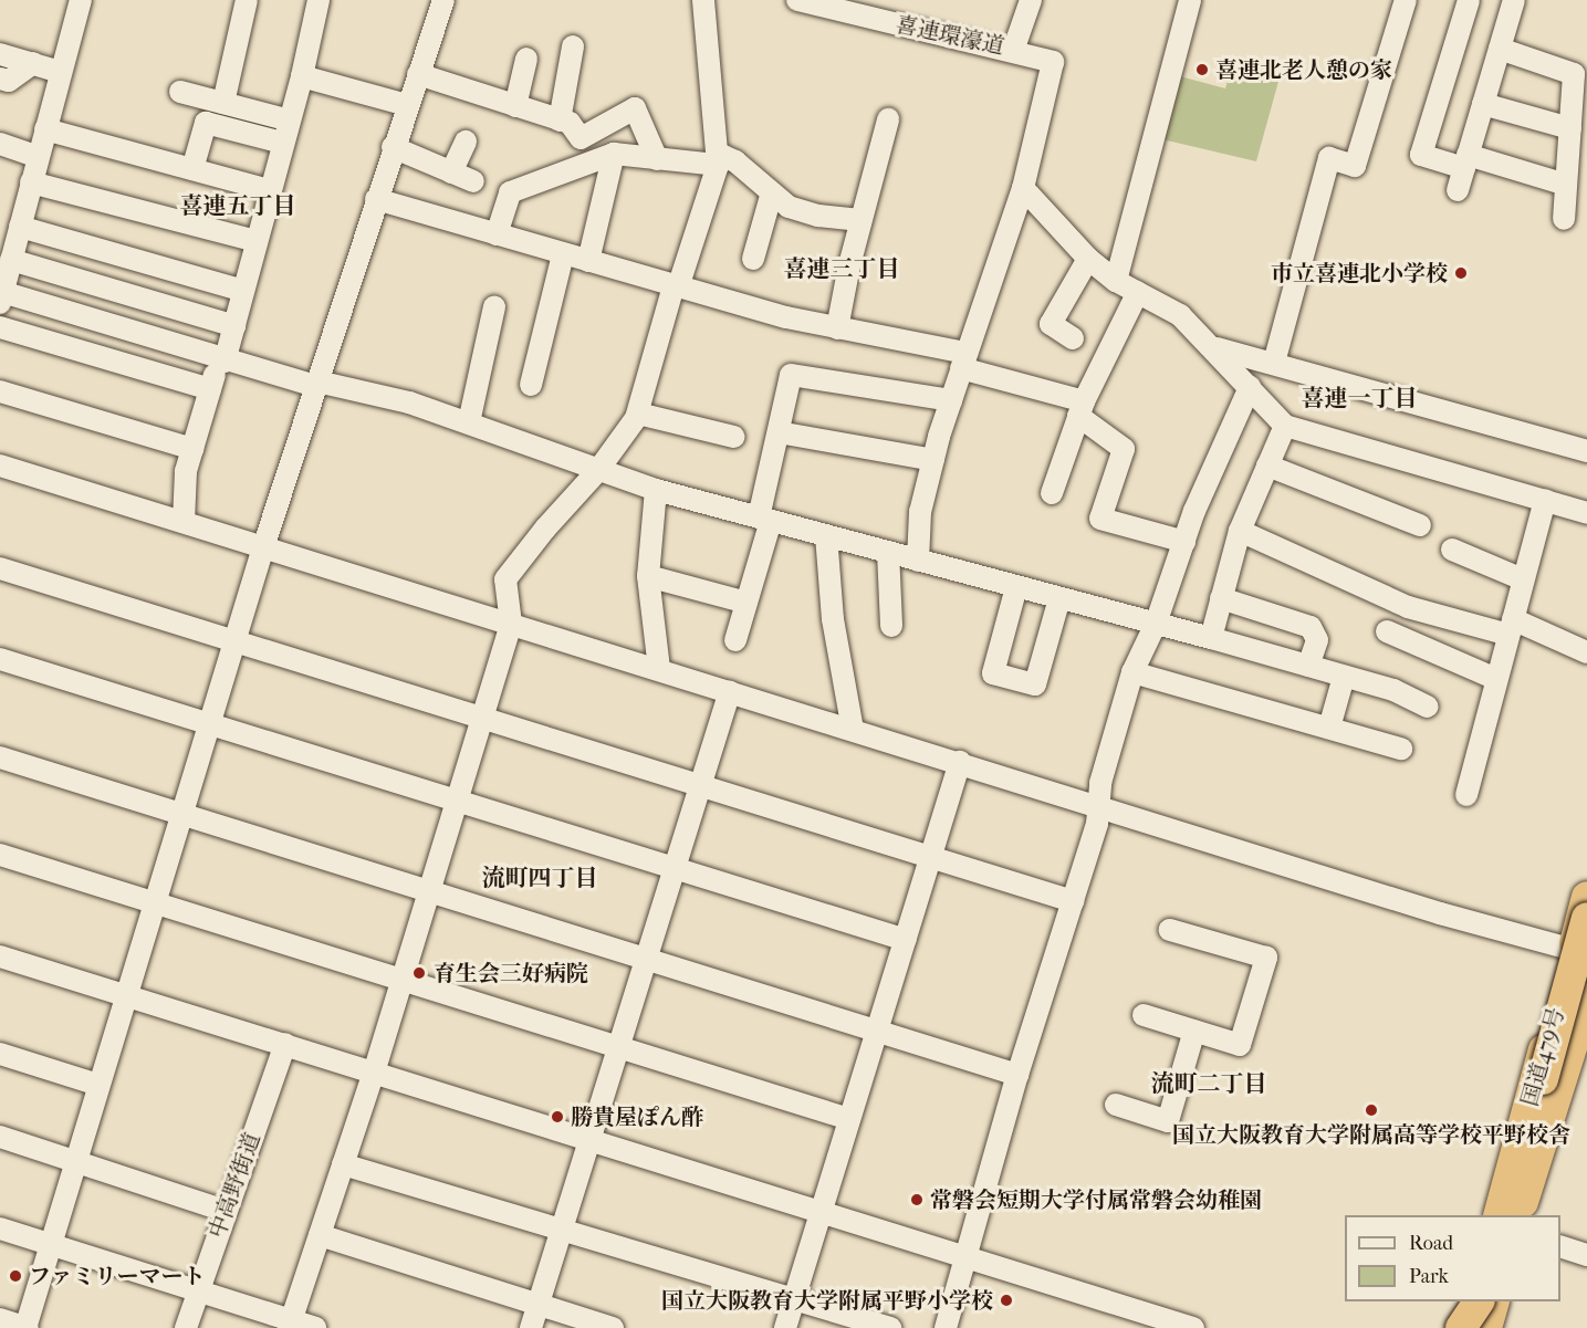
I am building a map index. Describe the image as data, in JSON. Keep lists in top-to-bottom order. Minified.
{"streets":{"highway":["国道479号"],"street":["喜連環濠道","中高野街道"]},"districts":["喜連五丁目","喜連三丁目","喜連一丁目","流町四丁目","流町二丁目"],"places":["喜連北老人憩の家","市立喜連北小学校","育生会三好病院","国立大阪教育大学附属高等学校平野校舎","勝貴屋ぽん酢","常磐会短期大学付属常磐会幼稚園","ファミリーマート","国立大阪教育大学附属平野小学校"],"legend":["Road","Park"]}
